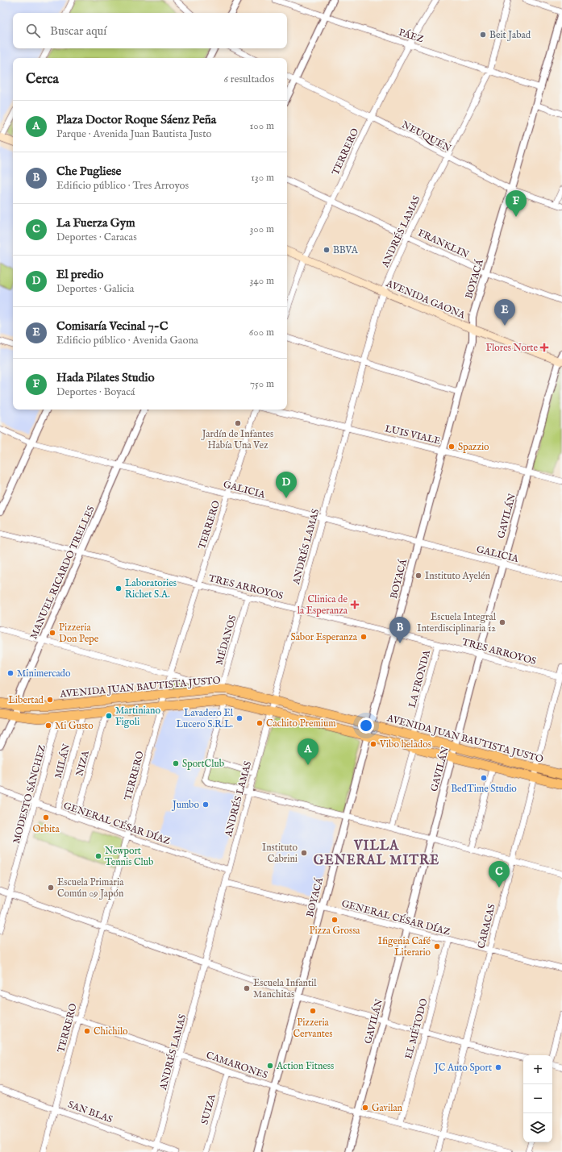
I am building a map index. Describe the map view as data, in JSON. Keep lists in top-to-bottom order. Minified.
{"streets":{"main road":["AVENIDA GAONA","AVENIDA JUAN BAUTISTA JUSTO"],"street":["PÁEZ","NEUQUÉN","TERRERO","ANDRÉS LAMAS","FRANKLIN","BOYACÁ","LUIS VIALE","GALICIA","GAVILÁN","MANUEL RICARDO TRELLES","TRES ARROYOS","MÉDANOS","LA FRONDA","MILÁN","NIZA","MODESTO SÁNCHEZ","GENERAL CÉSAR DÍAZ","CARACAS","EL MÉTODO","CAMARONES","SUIZA","SAN BLAS"]},"crossings":[["PÁEZ","TERRERO"],["PÁEZ","ANDRÉS LAMAS"],["PÁEZ","BOYACÁ"],["NEUQUÉN","TERRERO"],["NEUQUÉN","ANDRÉS LAMAS"],["NEUQUÉN","BOYACÁ"],["TERRERO","FRANKLIN"],["TERRERO","AVENIDA GAONA"],["TERRERO","GALICIA"],["TERRERO","TRES ARROYOS"],["TERRERO","AVENIDA JUAN BAUTISTA JUSTO"],["TERRERO","GENERAL CÉSAR DÍAZ"],["TERRERO","CAMARONES"],["TERRERO","SAN BLAS"],["ANDRÉS LAMAS","FRANKLIN"],["ANDRÉS LAMAS","AVENIDA GAONA"],["ANDRÉS LAMAS","LUIS VIALE"],["ANDRÉS LAMAS","GALICIA"],["ANDRÉS LAMAS","TRES ARROYOS"],["ANDRÉS LAMAS","AVENIDA JUAN BAUTISTA JUSTO"],["ANDRÉS LAMAS","GENERAL CÉSAR DÍAZ"],["ANDRÉS LAMAS","CAMARONES"],["ANDRÉS LAMAS","SAN BLAS"],["FRANKLIN","BOYACÁ"],["BOYACÁ","AVENIDA GAONA"],["BOYACÁ","LUIS VIALE"],["BOYACÁ","GALICIA"],["BOYACÁ","TRES ARROYOS"],["BOYACÁ","AVENIDA JUAN BAUTISTA JUSTO"],["BOYACÁ","GENERAL CÉSAR DÍAZ"],["BOYACÁ","CAMARONES"],["AVENIDA GAONA","GAVILÁN"],["LUIS VIALE","GAVILÁN"],["GALICIA","GAVILÁN"],["GALICIA","MANUEL RICARDO TRELLES"],["GAVILÁN","TRES ARROYOS"],["GAVILÁN","AVENIDA JUAN BAUTISTA JUSTO"],["GAVILÁN","GENERAL CÉSAR DÍAZ"],["GAVILÁN","CAMARONES"],["MANUEL RICARDO TRELLES","TRES ARROYOS"],["MANUEL RICARDO TRELLES","AVENIDA JUAN BAUTISTA JUSTO"],["TRES ARROYOS","MÉDANOS"],["TRES ARROYOS","LA FRONDA"],["TRES ARROYOS","CARACAS"],["MÉDANOS","AVENIDA JUAN BAUTISTA JUSTO"],["LA FRONDA","AVENIDA JUAN BAUTISTA JUSTO"],["AVENIDA JUAN BAUTISTA JUSTO","MILÁN"],["AVENIDA JUAN BAUTISTA JUSTO","NIZA"],["AVENIDA JUAN BAUTISTA JUSTO","MODESTO SÁNCHEZ"],["AVENIDA JUAN BAUTISTA JUSTO","CARACAS"],["MILÁN","GENERAL CÉSAR DÍAZ"],["NIZA","GENERAL CÉSAR DÍAZ"],["MODESTO SÁNCHEZ","GENERAL CÉSAR DÍAZ"],["GENERAL CÉSAR DÍAZ","CARACAS"],["GENERAL CÉSAR DÍAZ","EL MÉTODO"],["CARACAS","CAMARONES"],["EL MÉTODO","CAMARONES"],["CAMARONES","SUIZA"]],"districts":["VILLA GENERAL MITRE"],"places":{"other":["Beit Jabad","BBVA","Jardín de Infantes Había Una Vez","Spazzio","Instituto Ayelén","Laboratories Richet S.A.","Escuela Integral Interdisciplinaria 12","Pizzeria Don Pepe","Sabor Esperanza","Minimercado","Libertad","Martiniano Figoli","Lavadero El Lucero S.R.L.","Cachito Premium","Mi Gusto","Vibo helados","SportClub","BedTime Studio","Jumbo","Orbita","Instituto Cabrini","Newport Tennis Club","Escuela Primaria Común 09 Japón","Pizza Grossa","Ifigenia Café Literario","Escuela Infantil Manchitas","Pizzeria Cervantes","Chichilo","Action Fitness","JC Auto Sport","Gavilan"],"health":["Flores Norte","Clinica de la Esperanza"]},"page":{"search":"Buscar aquí","heading":["Cerca","6 resultados"],"list":[{"mark":"A","name":"Plaza Doctor Roque Sáenz Peña","note":"Parque · Avenida Juan Bautista Justo","value":"100 m"},{"mark":"B","name":"Che Pugliese","note":"Edificio público · Tres Arroyos","value":"130 m"},{"mark":"C","name":"La Fuerza Gym","note":"Deportes · Caracas","value":"300 m"},{"mark":"D","name":"El predio","note":"Deportes · Galicia","value":"340 m"},{"mark":"E","name":"Comisaría Vecinal 7-C","note":"Edificio público · Avenida Gaona","value":"600 m"},{"mark":"F","name":"Hada Pilates Studio","note":"Deportes · Boyacá","value":"750 m"}],"pins":["F","E","D","B","A","C"],"map_buttons":["+","−"]}}
